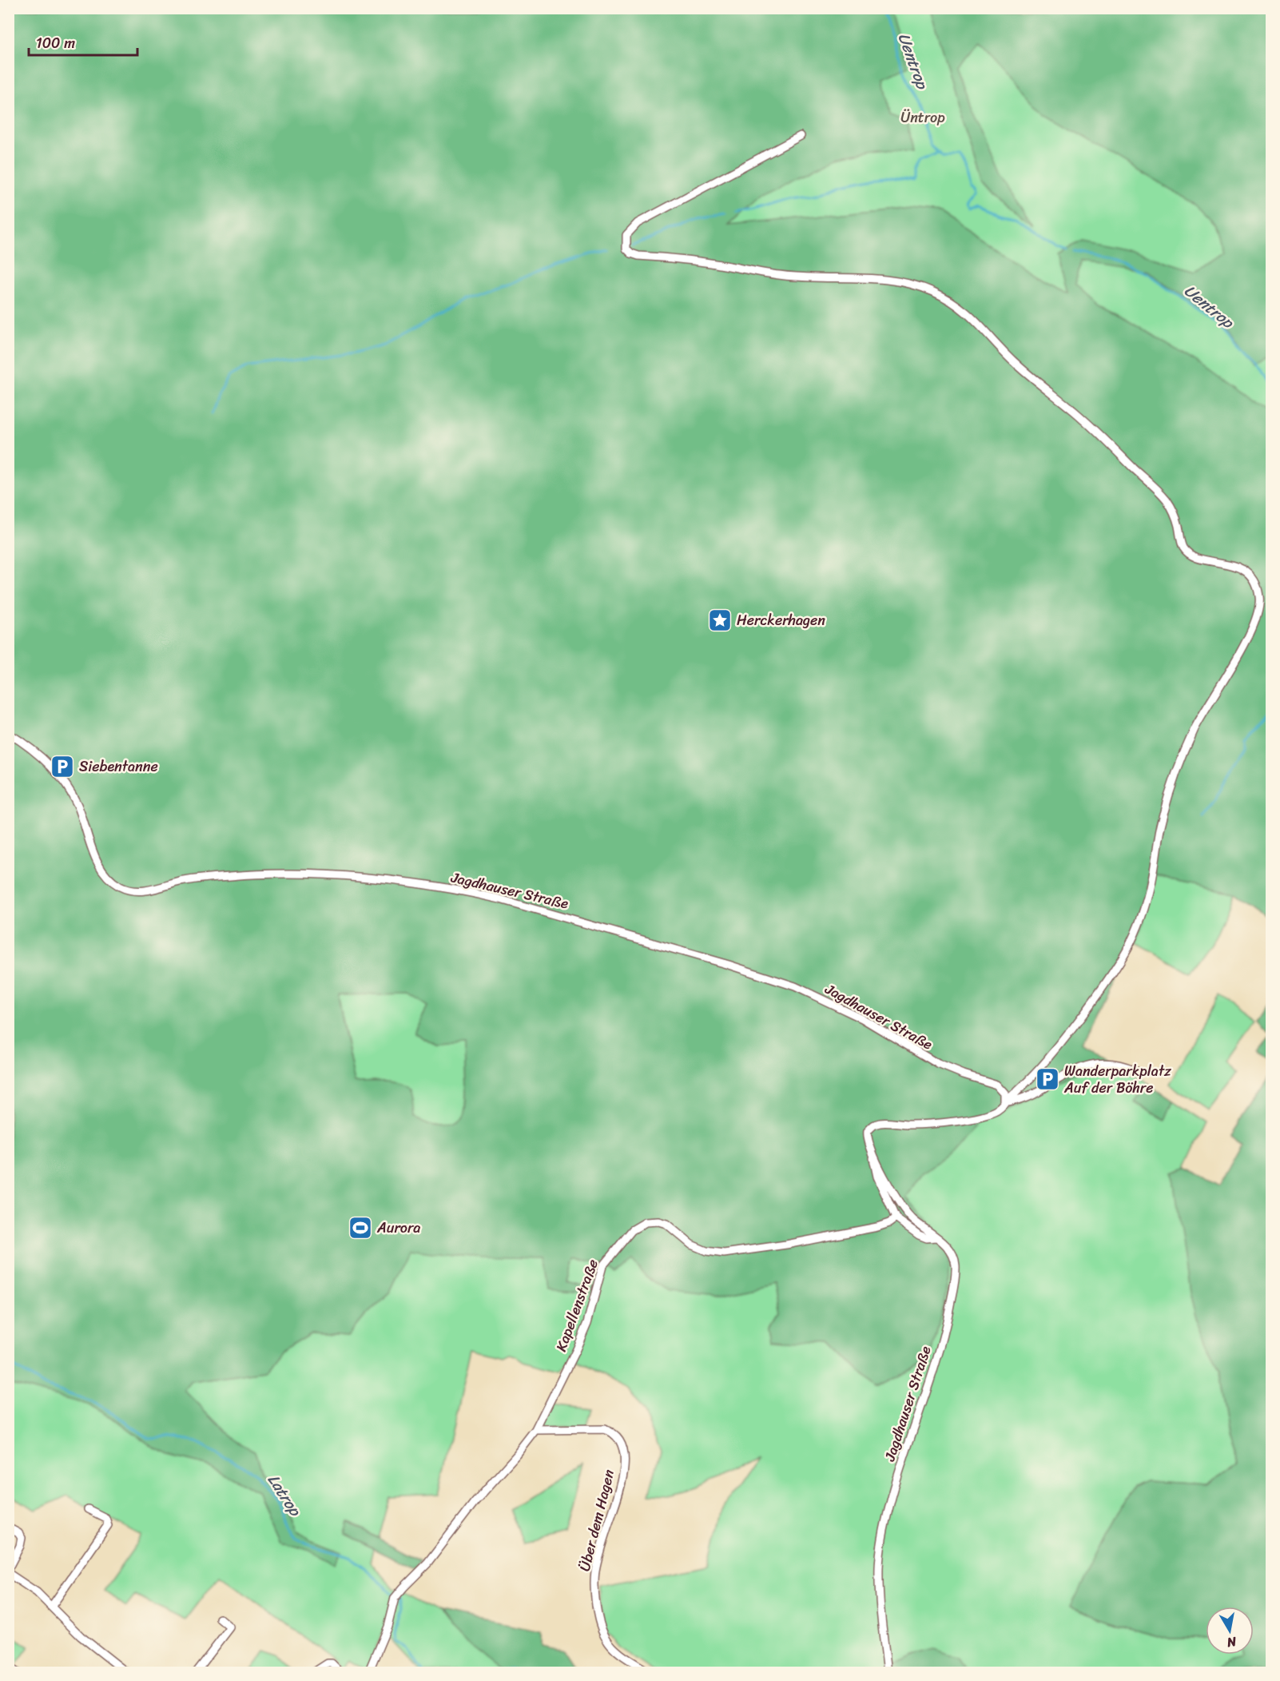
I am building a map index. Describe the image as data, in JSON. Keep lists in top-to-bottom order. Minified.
{"streets":{"street":["Jagdhauser Straße","Kapellenstraße","Über dem Hagen"]},"crossings":[["Kapellenstraße","Über dem Hagen"]],"water":["Uentrop","Latrop"],"parks":["Üntrop"],"places":{"place":["Herckerhagen"],"parking":["Siebentanne","Wanderparkplatz Auf der Böhre"],"sports":["Aurora"]},"scale_bar":"100 m","north":"bottom"}
